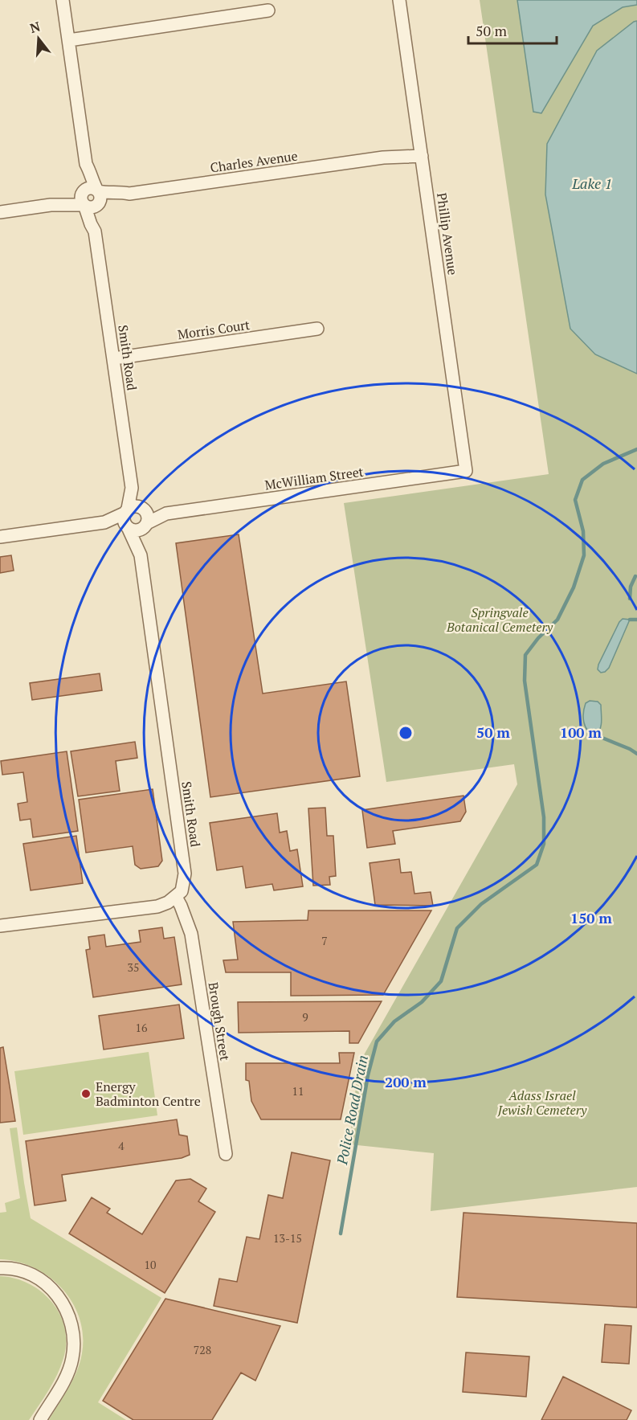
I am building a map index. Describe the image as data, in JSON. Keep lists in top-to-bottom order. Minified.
{"streets":{"street":["Charles Avenue","Phillip Avenue","Morris Court","Smith Road","McWilliam Street","Brough Street"]},"crossings":[["Charles Avenue","Phillip Avenue"],["Charles Avenue","Smith Road"],["Phillip Avenue","McWilliam Street"],["Morris Court","Smith Road"],["Smith Road","McWilliam Street"],["Smith Road","Brough Street"]],"water":["Lake 1","Police Road Drain"],"parks":["Springvale Botanical Cemetery","Adass Israel Jewish Cemetery"],"places":["Energy Badminton Centre"],"house_numbers":["7","35","9","16","11","4","13-15","10","728"],"scale_bar":"50 m","north":"top","rings":["50 m","100 m","150 m","200 m"]}
